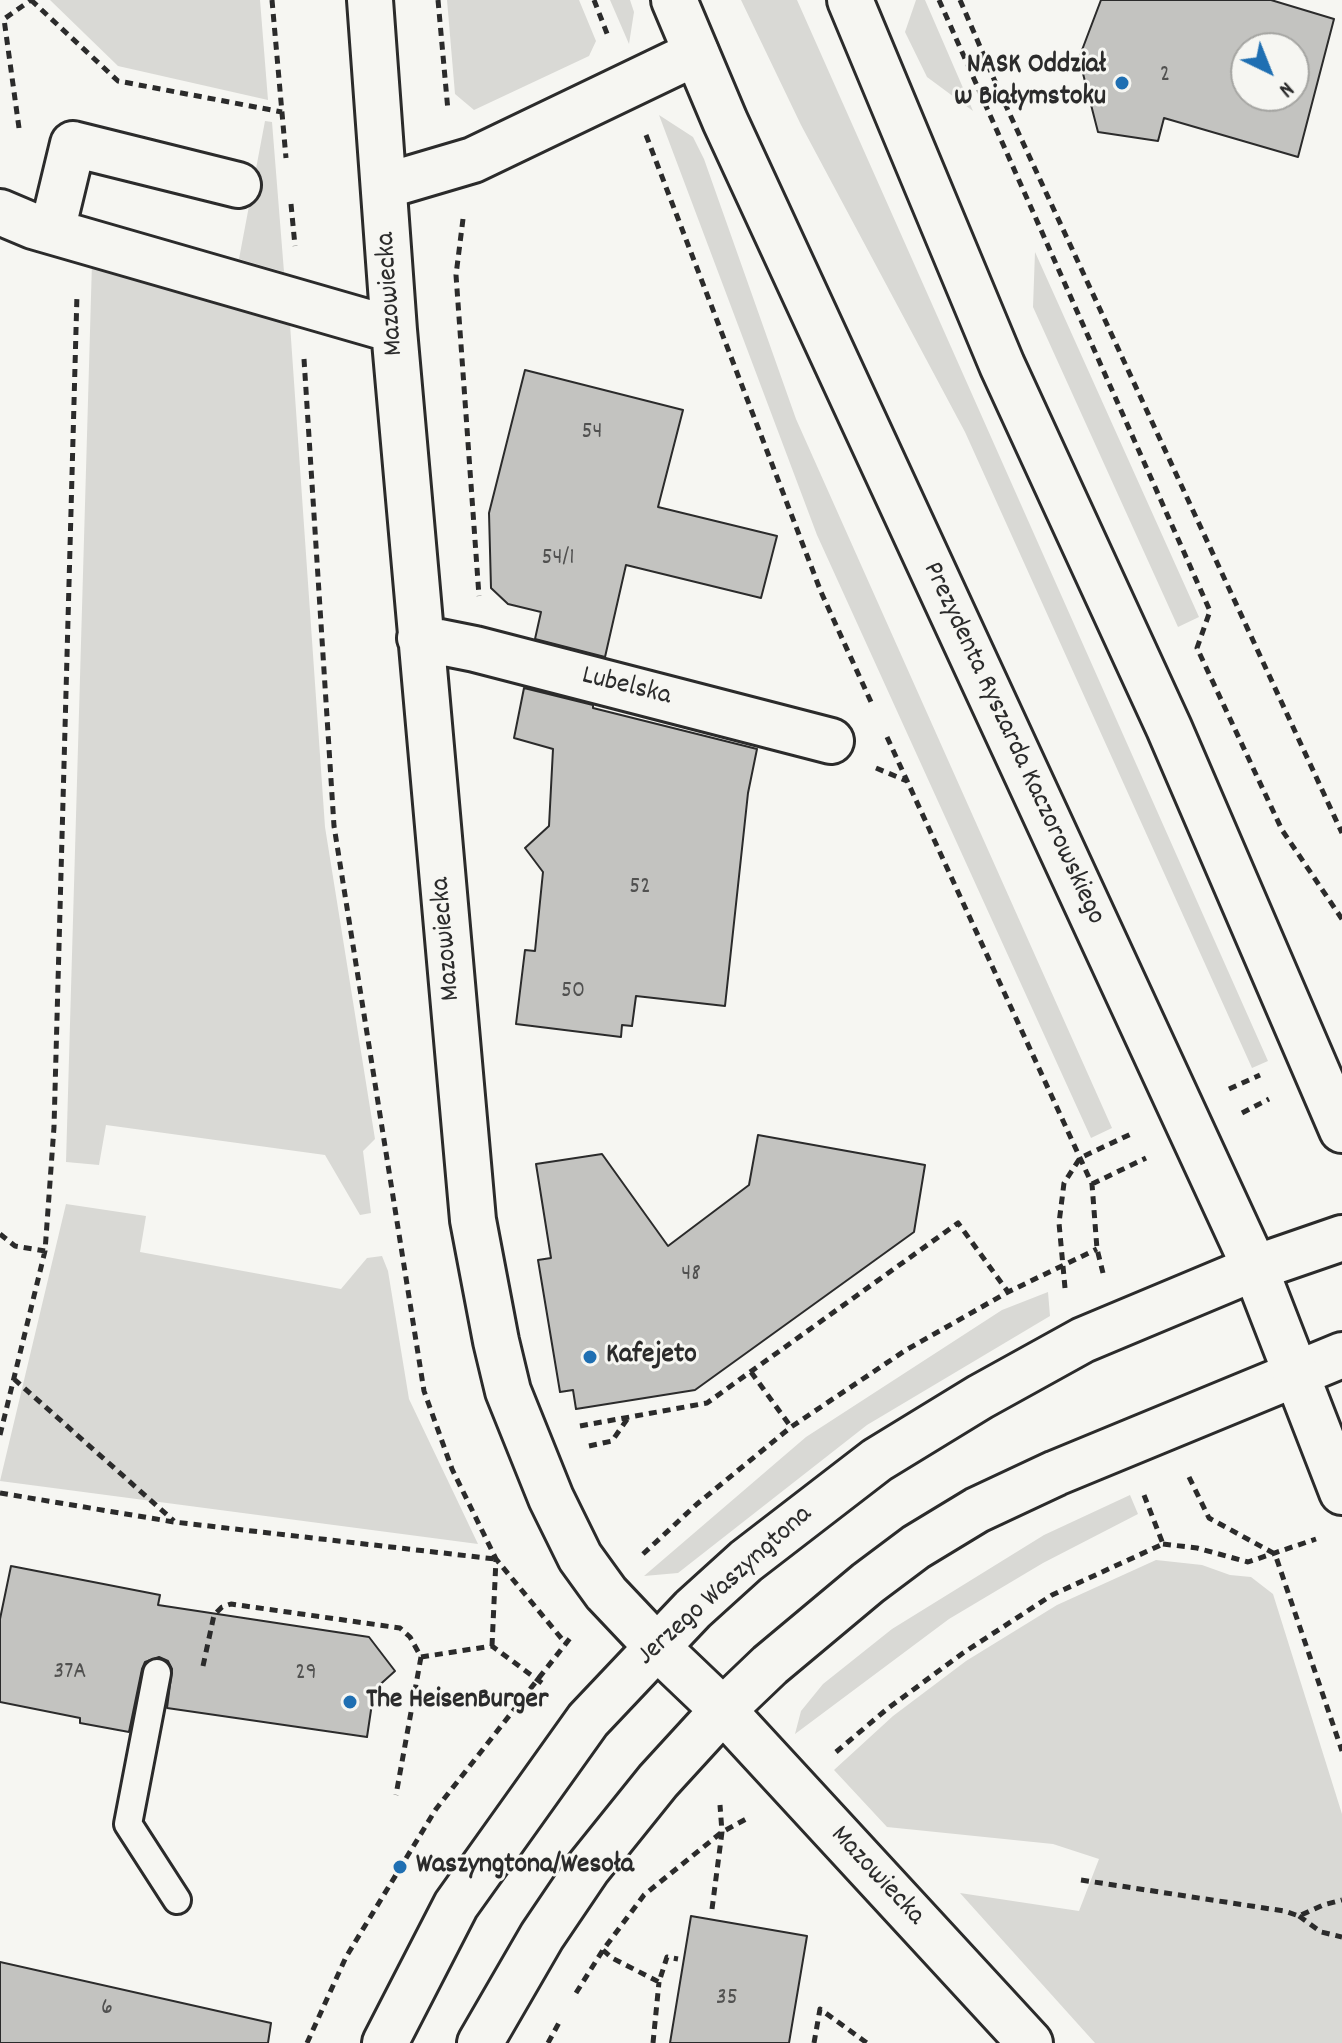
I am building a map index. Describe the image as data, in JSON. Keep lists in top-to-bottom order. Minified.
{"streets":{"street":["Mazowiecka","Lubelska","Prezydenta Ryszarda Kaczorowskiego","Jerzego Waszyngtona"]},"crossings":[["Mazowiecka","Lubelska"],["Mazowiecka","Jerzego Waszyngtona"],["Prezydenta Ryszarda Kaczorowskiego","Jerzego Waszyngtona"]],"places":["NASK Oddział w Białymstoku","Kafejeto","The HeisenBurger","Waszyngtona/Wesoła"],"house_numbers":["2","54","54/1","52","50","48","37A","29","35","6"],"north":"bottom right"}
